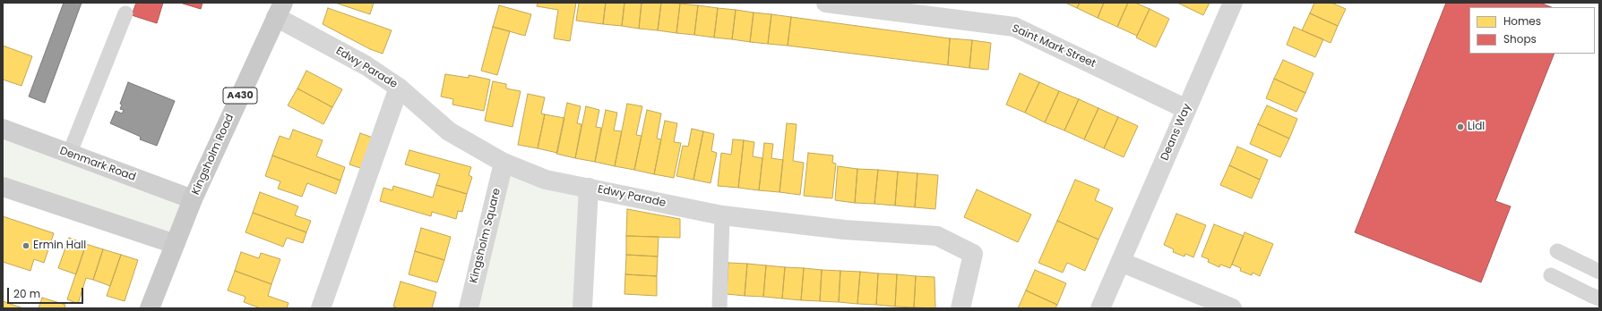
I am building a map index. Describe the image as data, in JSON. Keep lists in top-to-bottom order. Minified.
{"streets":{"main road":["A430","Kingsholm Road"],"street":["Saint Mark Street","Edwy Parade","Deans Way","Denmark Road","Kingsholm Square"]},"crossings":[["Saint Mark Street","Deans Way"],["Edwy Parade","Kingsholm Road"],["Edwy Parade","Kingsholm Square"],["Kingsholm Road","Denmark Road"]],"places":["Lidl","Ermin Hall"],"legend":["Homes","Shops"],"scale_bar":"20 m"}
